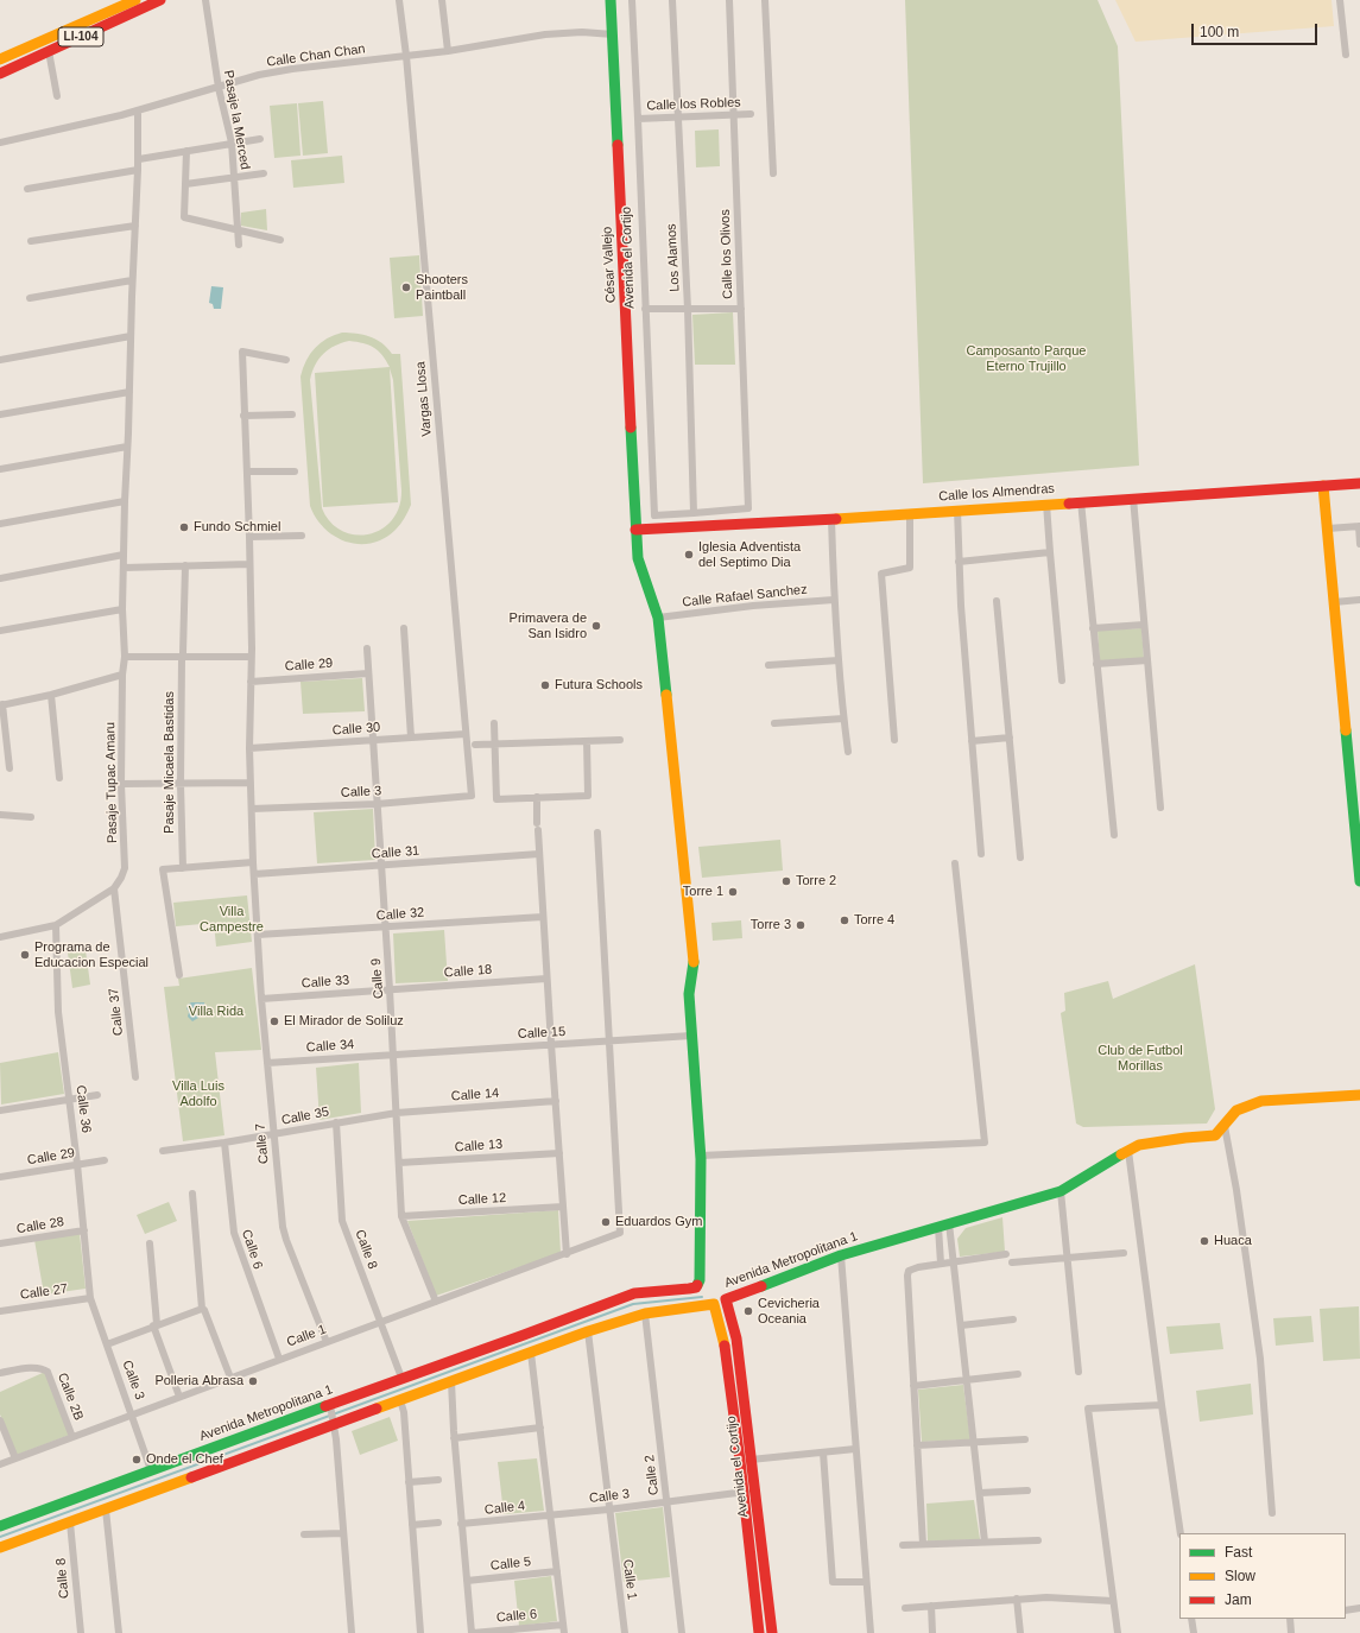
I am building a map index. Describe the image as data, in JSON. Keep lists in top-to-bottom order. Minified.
{"streets":{"main road":["LI-104","Avenida el Cortijo","César Vallejo","Calle los Almendras","Avenida Metropolitana 1"],"street":["Calle Chan Chan","Calle los Robles","Pasaje la Merced","Calle los Olivos","Los Alamos","Vargas Llosa","Calle Rafael Sanchez","Calle 29","Calle 30","Pasaje Micaela Bastidas","Pasaje Tupac Amaru","Calle 3","Calle 31","Calle 32","Calle 18","Calle 9","Calle 33","Calle 37","Calle 15","Calle 34","Calle 14","Calle 36","Calle 35","Calle 7","Calle 13","Calle 12","Calle 28","Calle 6","Calle 8","Calle 27","Calle 1","Calle 2B","Calle 2","Calle 4","Calle 5"]},"crossings":[["Calle Chan Chan","Pasaje la Merced"],["Calle Chan Chan","César Vallejo"],["Calle Chan Chan","Vargas Llosa"],["Calle Chan Chan","Pasaje Tupac Amaru"],["Calle los Robles","Calle los Olivos"],["Calle los Robles","Avenida el Cortijo"],["Calle los Robles","Los Alamos"],["Calle los Olivos","Avenida el Cortijo"],["Calle los Olivos","Los Alamos"],["Avenida el Cortijo","Los Alamos"],["Avenida el Cortijo","Calle 3"],["Avenida el Cortijo","Avenida Metropolitana 1"],["César Vallejo","Calle los Almendras"],["César Vallejo","Calle Rafael Sanchez"],["César Vallejo","Calle 15"],["César Vallejo","Avenida Metropolitana 1"],["Vargas Llosa","Calle 30"],["Vargas Llosa","Calle 3"],["Calle 29","Calle 9"],["Calle 29","Calle 36"],["Calle 29","Calle 7"],["Calle 30","Calle 9"],["Calle 30","Calle 7"],["Pasaje Tupac Amaru","Calle 37"],["Calle 3","Calle 9"],["Calle 3","Calle 36"],["Calle 3","Calle 7"],["Calle 3","Avenida Metropolitana 1"],["Calle 3","Calle 27"],["Calle 3","Calle 1"],["Calle 3","Calle 2"],["Calle 3","Calle 4"],["Calle 31","Calle 9"],["Calle 31","Calle 7"],["Calle 32","Calle 9"],["Calle 32","Calle 7"],["Calle 18","Calle 9"],["Calle 18","Calle 33"],["Calle 9","Calle 33"],["Calle 9","Calle 15"],["Calle 9","Calle 34"],["Calle 9","Calle 14"],["Calle 9","Calle 35"],["Calle 9","Calle 13"],["Calle 9","Calle 12"],["Calle 9","Calle 1"],["Calle 33","Calle 7"],["Calle 15","Calle 34"],["Calle 15","Calle 1"],["Calle 34","Calle 7"],["Calle 14","Calle 35"],["Calle 36","Calle 28"],["Calle 36","Calle 27"],["Calle 35","Calle 7"],["Calle 35","Calle 6"],["Calle 35","Calle 8"],["Calle 7","Calle 1"],["Calle 6","Calle 1"],["Calle 8","Avenida Metropolitana 1"],["Calle 8","Calle 1"],["Avenida Metropolitana 1","Calle 1"],["Avenida Metropolitana 1","Calle 2"],["Calle 1","Calle 2B"]],"parks":["Camposanto Parque Eterno Trujillo","Villa Campestre","Villa Rida","Club de Futbol Morillas","Villa Luis Adolfo"],"places":["Shooters Paintball","Fundo Schmiel","Iglesia Adventista del Septimo Dia","Primavera de San Isidro","Futura Schools","Torre 2","Torre 1","Torre 4","Torre 3","Programa de Educacion Especial","El Mirador de Soliluz","Eduardos Gym","Huaca","Cevicheria Oceania","Polleria Abrasa","Onde el Chef"],"legend":["Fast","Slow","Jam"],"scale_bar":"100 m"}
